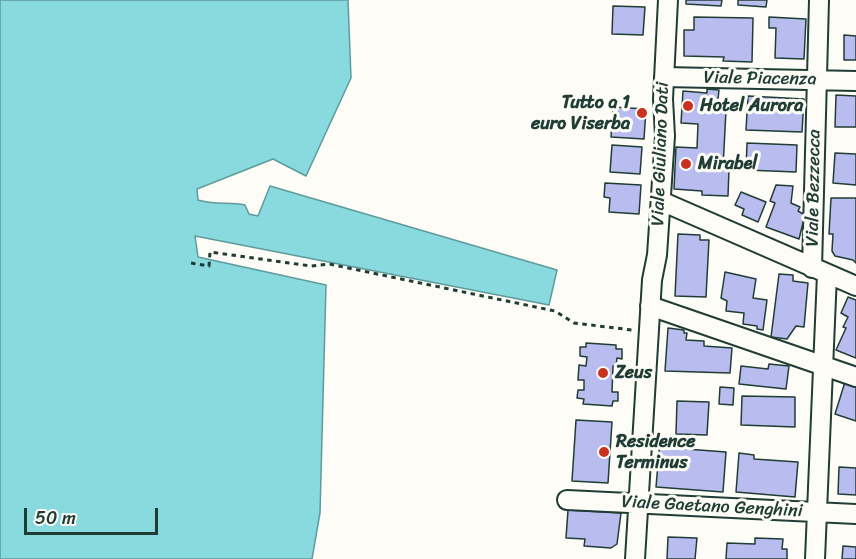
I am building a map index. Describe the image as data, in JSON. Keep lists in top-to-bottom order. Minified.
{"streets":{"street":["Viale Piacenza","Viale Giuliano Dati","Viale Bezzecca","Viale Gaetano Genghini"]},"crossings":[["Viale Piacenza","Viale Giuliano Dati"],["Viale Piacenza","Viale Bezzecca"],["Viale Giuliano Dati","Viale Gaetano Genghini"],["Viale Bezzecca","Viale Gaetano Genghini"]],"places":["Hotel Aurora","Tutto a 1 euro Viserba","Mirabel","Zeus","Residence Terminus"],"scale_bar":"50 m"}
